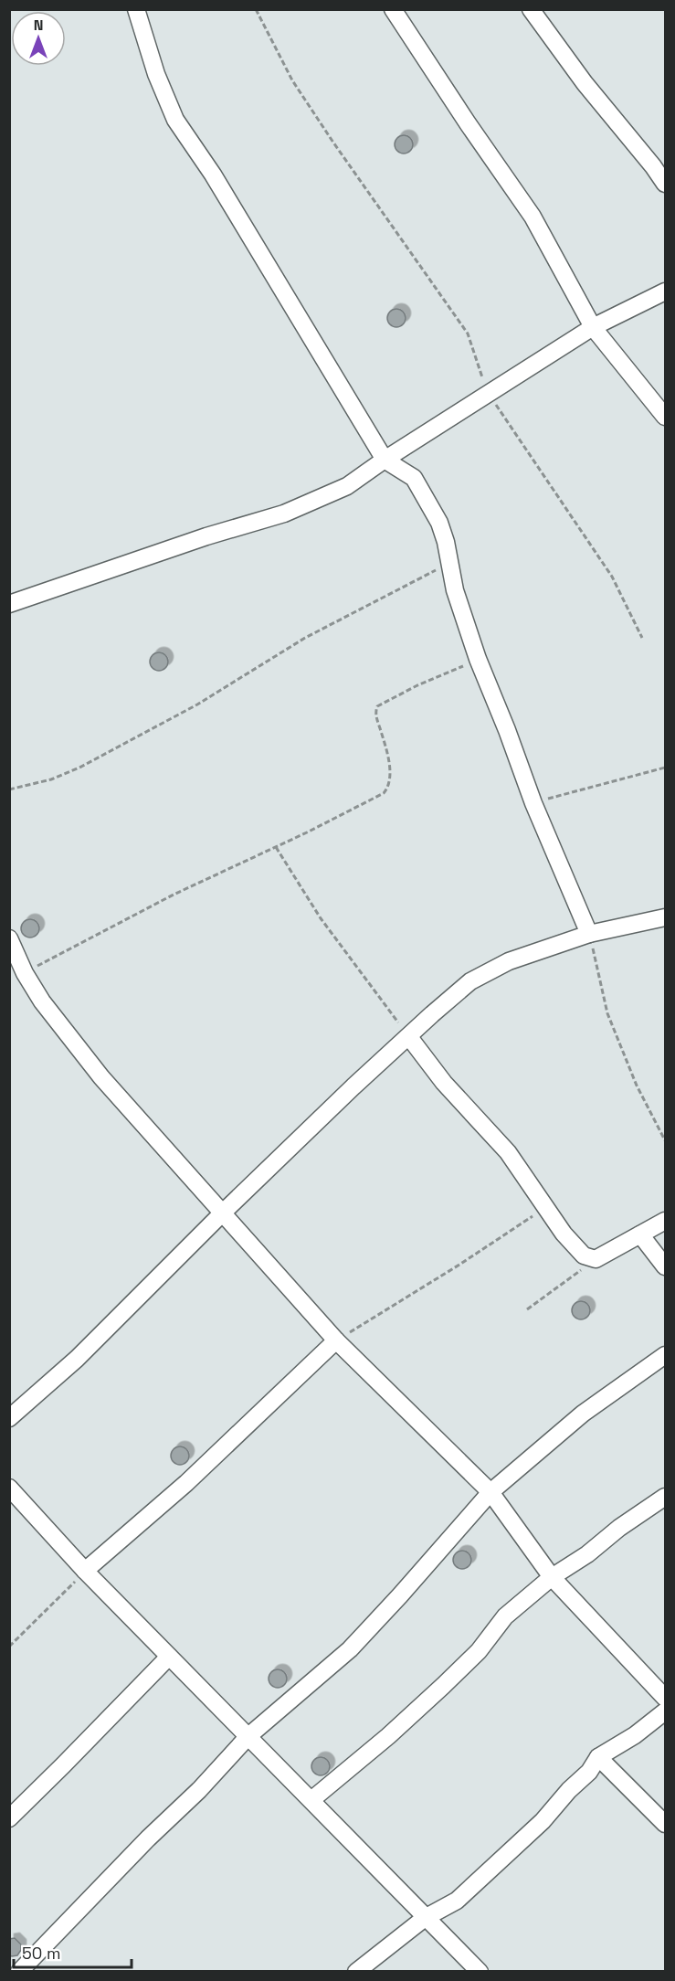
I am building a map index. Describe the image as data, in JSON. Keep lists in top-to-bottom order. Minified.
{"scale_bar":"50 m","north":"top"}
